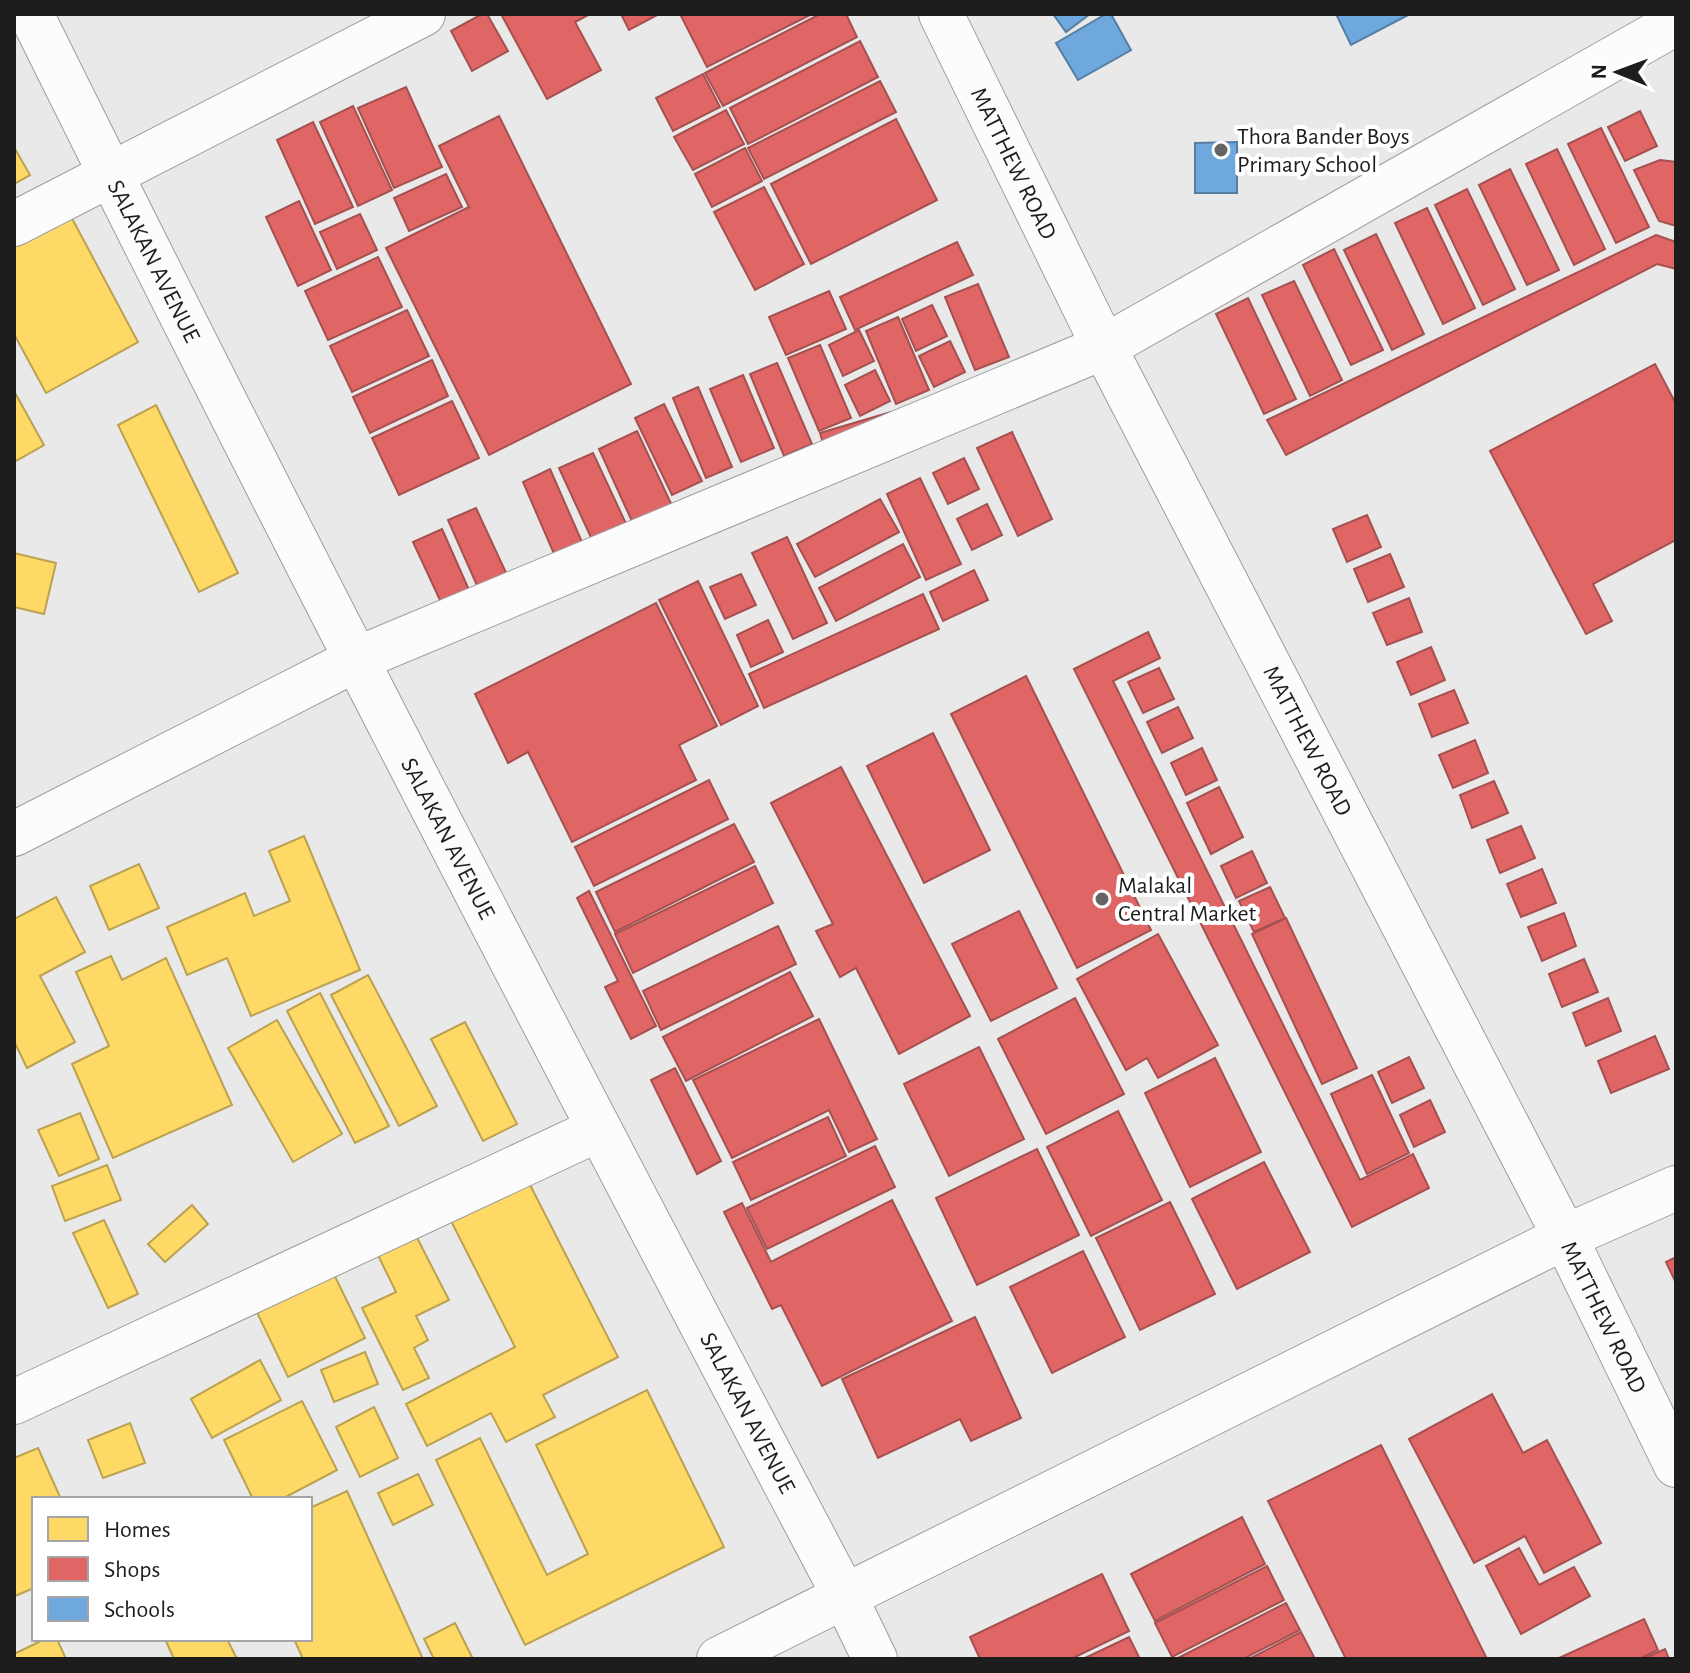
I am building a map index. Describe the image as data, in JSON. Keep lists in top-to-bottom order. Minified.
{"streets":{"street":["MATTHEW ROAD","SALAKAN AVENUE"]},"places":["Thora Bander Boys Primary School","Malakal Central Market"],"legend":["Homes","Shops","Schools"],"north":"left"}
